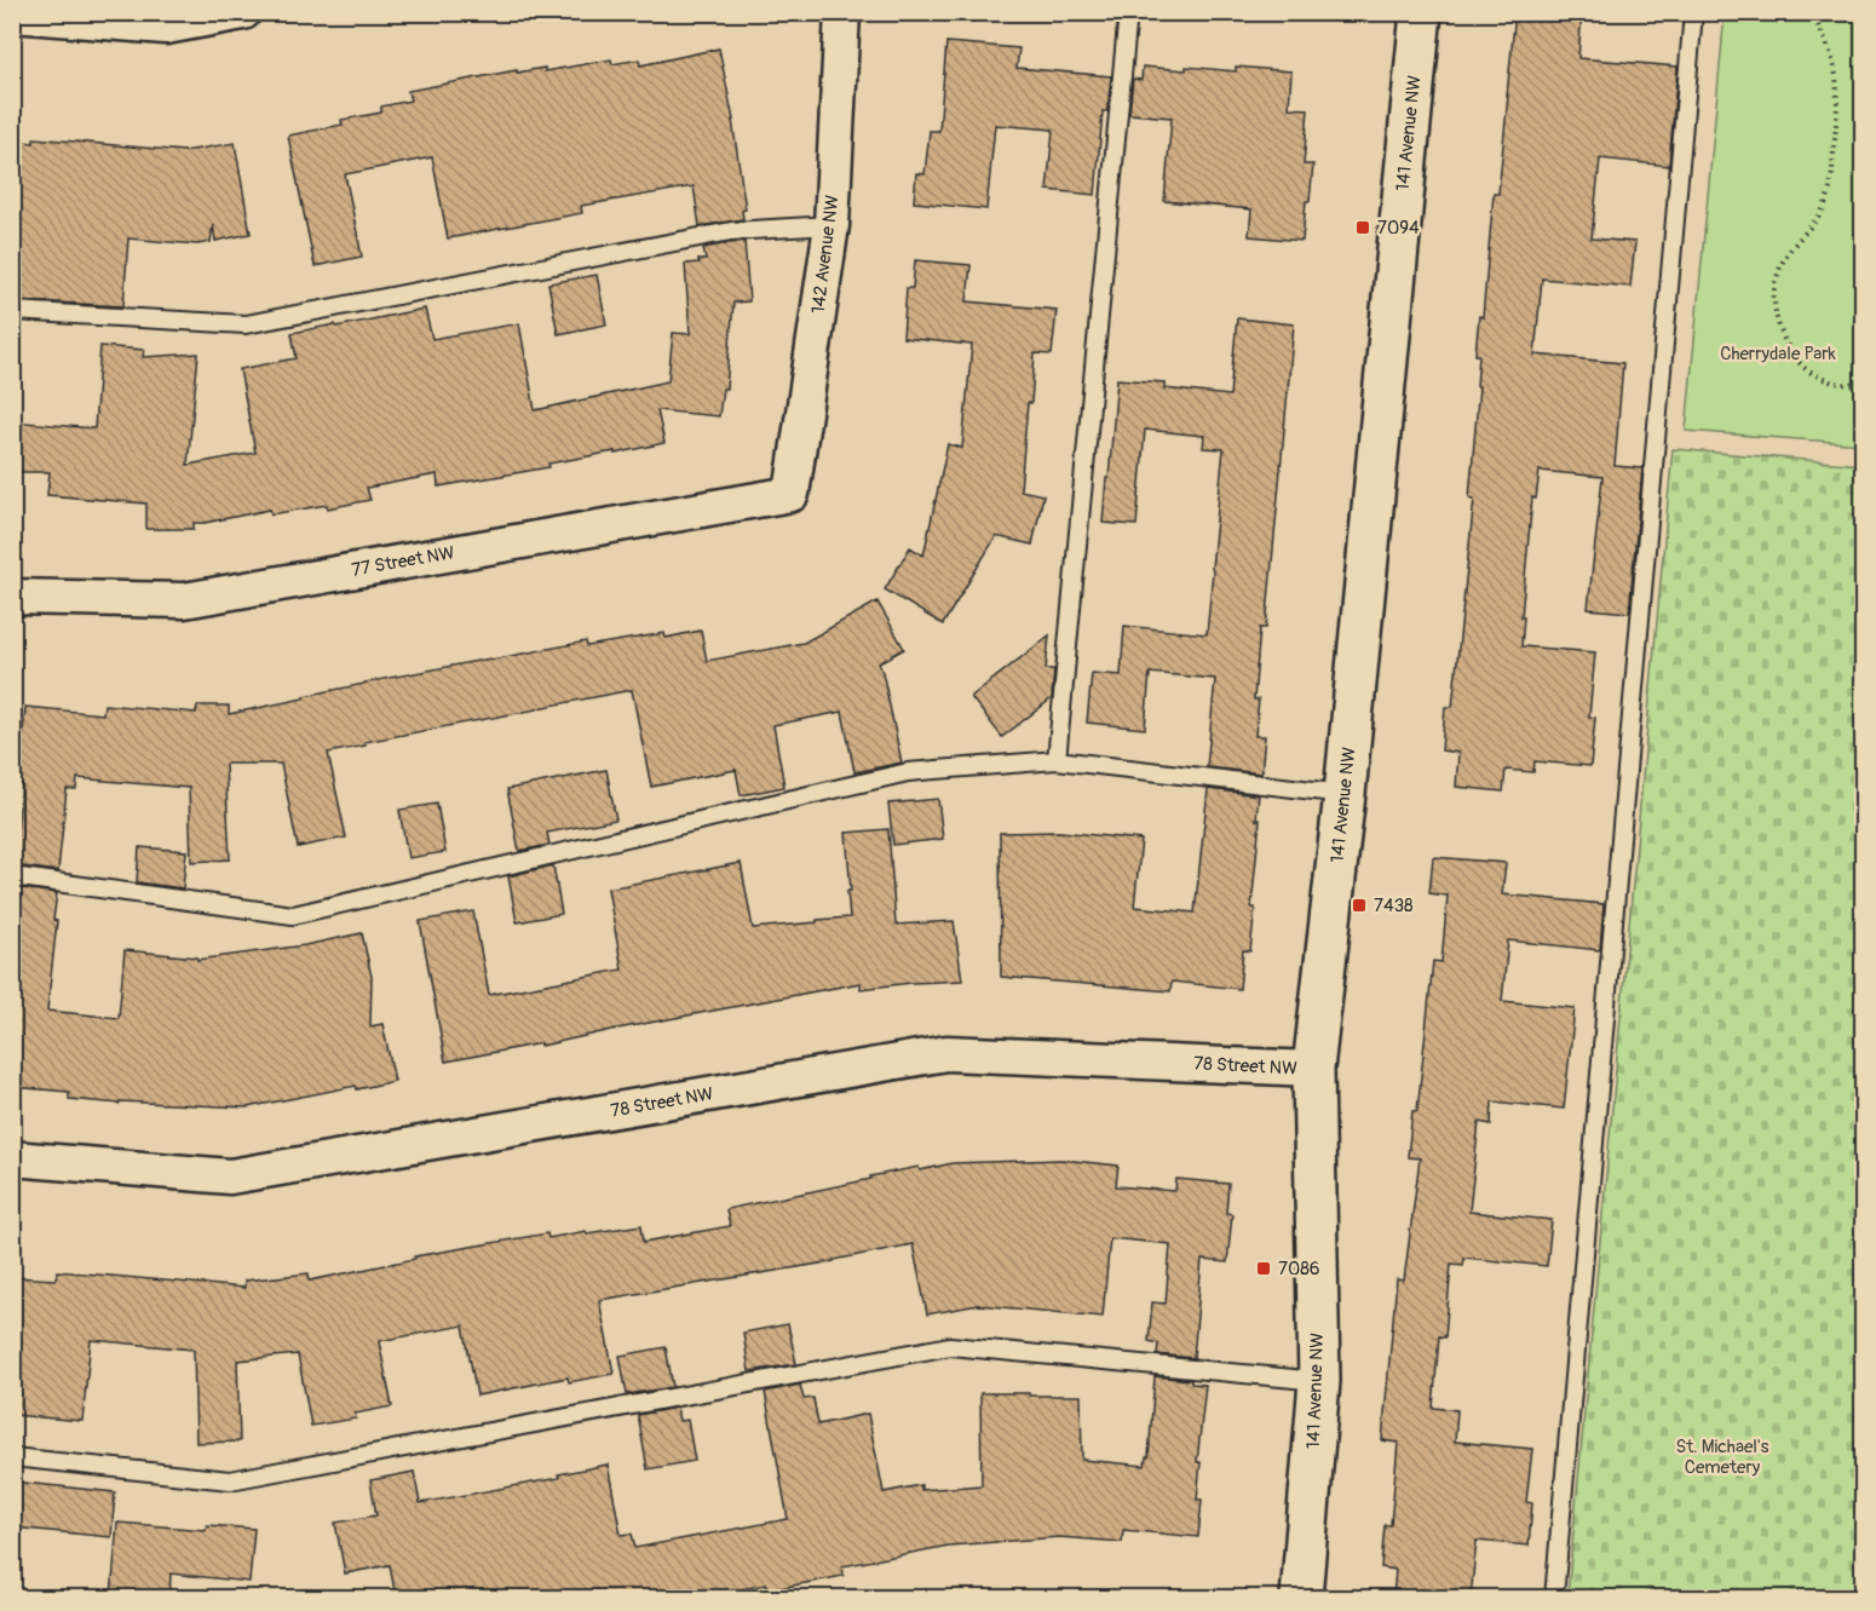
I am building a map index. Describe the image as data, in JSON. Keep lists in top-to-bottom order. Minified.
{"streets":{"street":["141 Avenue NW","142 Avenue NW","77 Street NW","78 Street NW"]},"crossings":[["141 Avenue NW","78 Street NW"],["142 Avenue NW","77 Street NW"]],"parks":["Cherrydale Park","St. Michael's Cemetery"],"places":{"transit":["7094","7438","7086"]}}
